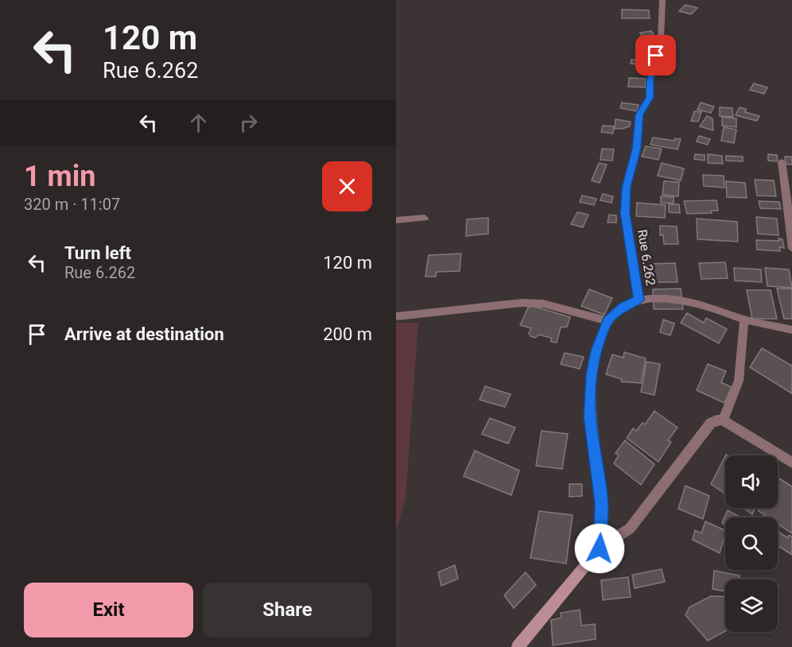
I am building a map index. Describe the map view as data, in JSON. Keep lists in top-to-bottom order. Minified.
{"streets":{"street":["Rue 6.262"]},"page":{"turn":["120 m","Rue 6.262"],"heading":["1 min","320 m · 11:07"],"list":[{"name":"Turn left","note":"Rue 6.262","value":"120 m"},{"name":"Arrive at destination","value":"200 m"}],"buttons":["Exit","Share"]}}
